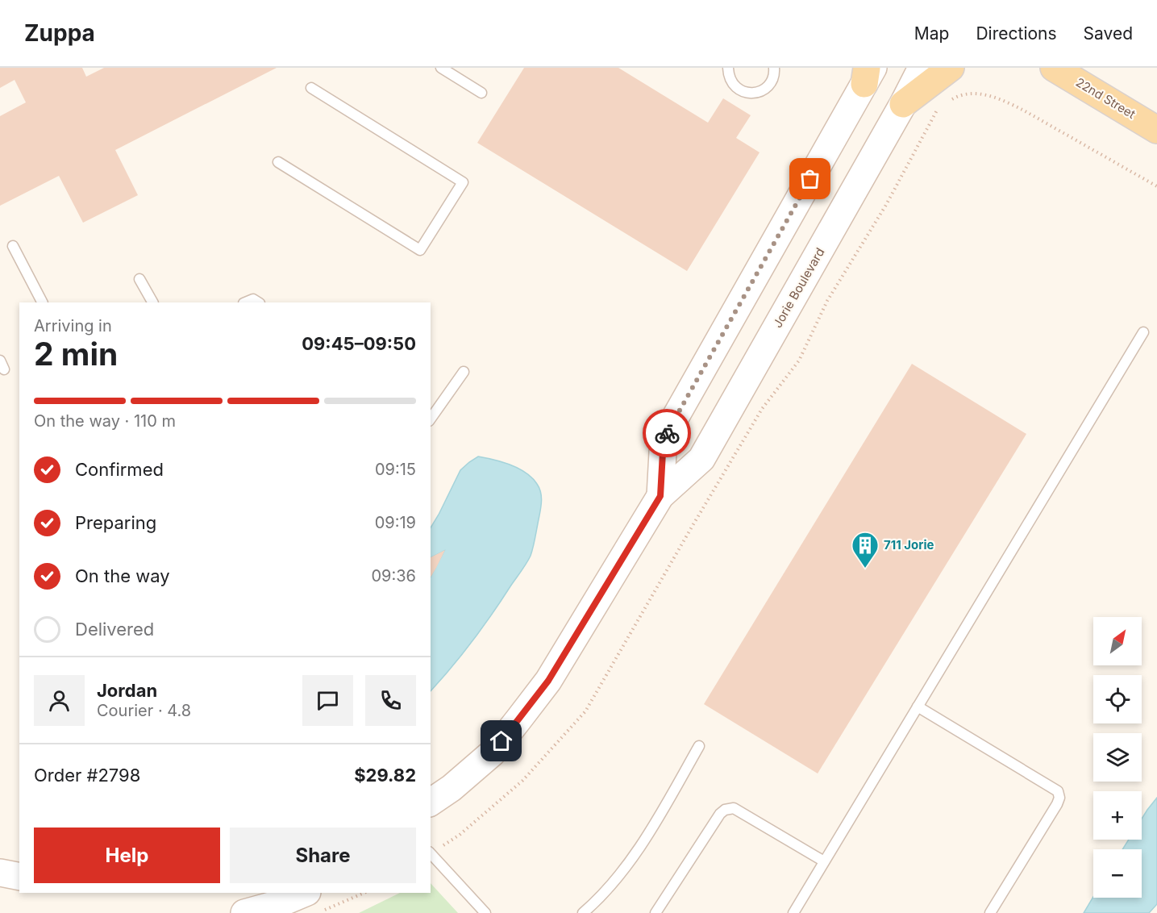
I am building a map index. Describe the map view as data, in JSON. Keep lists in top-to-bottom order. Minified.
{"streets":{"main road":["22nd Street","Jorie Boulevard"]},"places":{"building":["711 Jorie"]},"north":"top right","page":{"header":"Zuppa","nav":["Map","Directions","Saved"],"heading":["2 min","Arriving in","09:45–09:50"],"panel":["Jordan","Courier · 4.8","Order #2798","$29.82"],"bar":"On the way · 110 m","list":[["Confirmed","09:15"],["Preparing","09:19"],["On the way","09:36"],"Delivered"],"map_buttons":["+","−"],"buttons":["Help","Share"]}}
